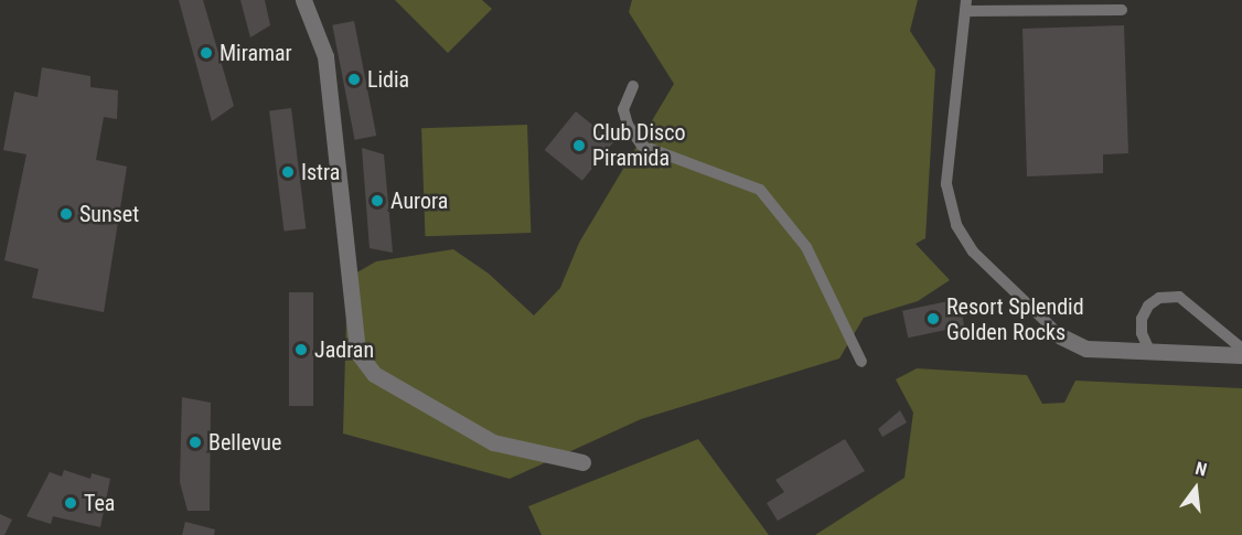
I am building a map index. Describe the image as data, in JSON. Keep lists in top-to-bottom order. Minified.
{"places":["Miramar","Lidia","Club Disco Piramida","Istra","Aurora","Sunset","Resort Splendid Golden Rocks","Jadran","Bellevue","Tea"],"north":"top"}
